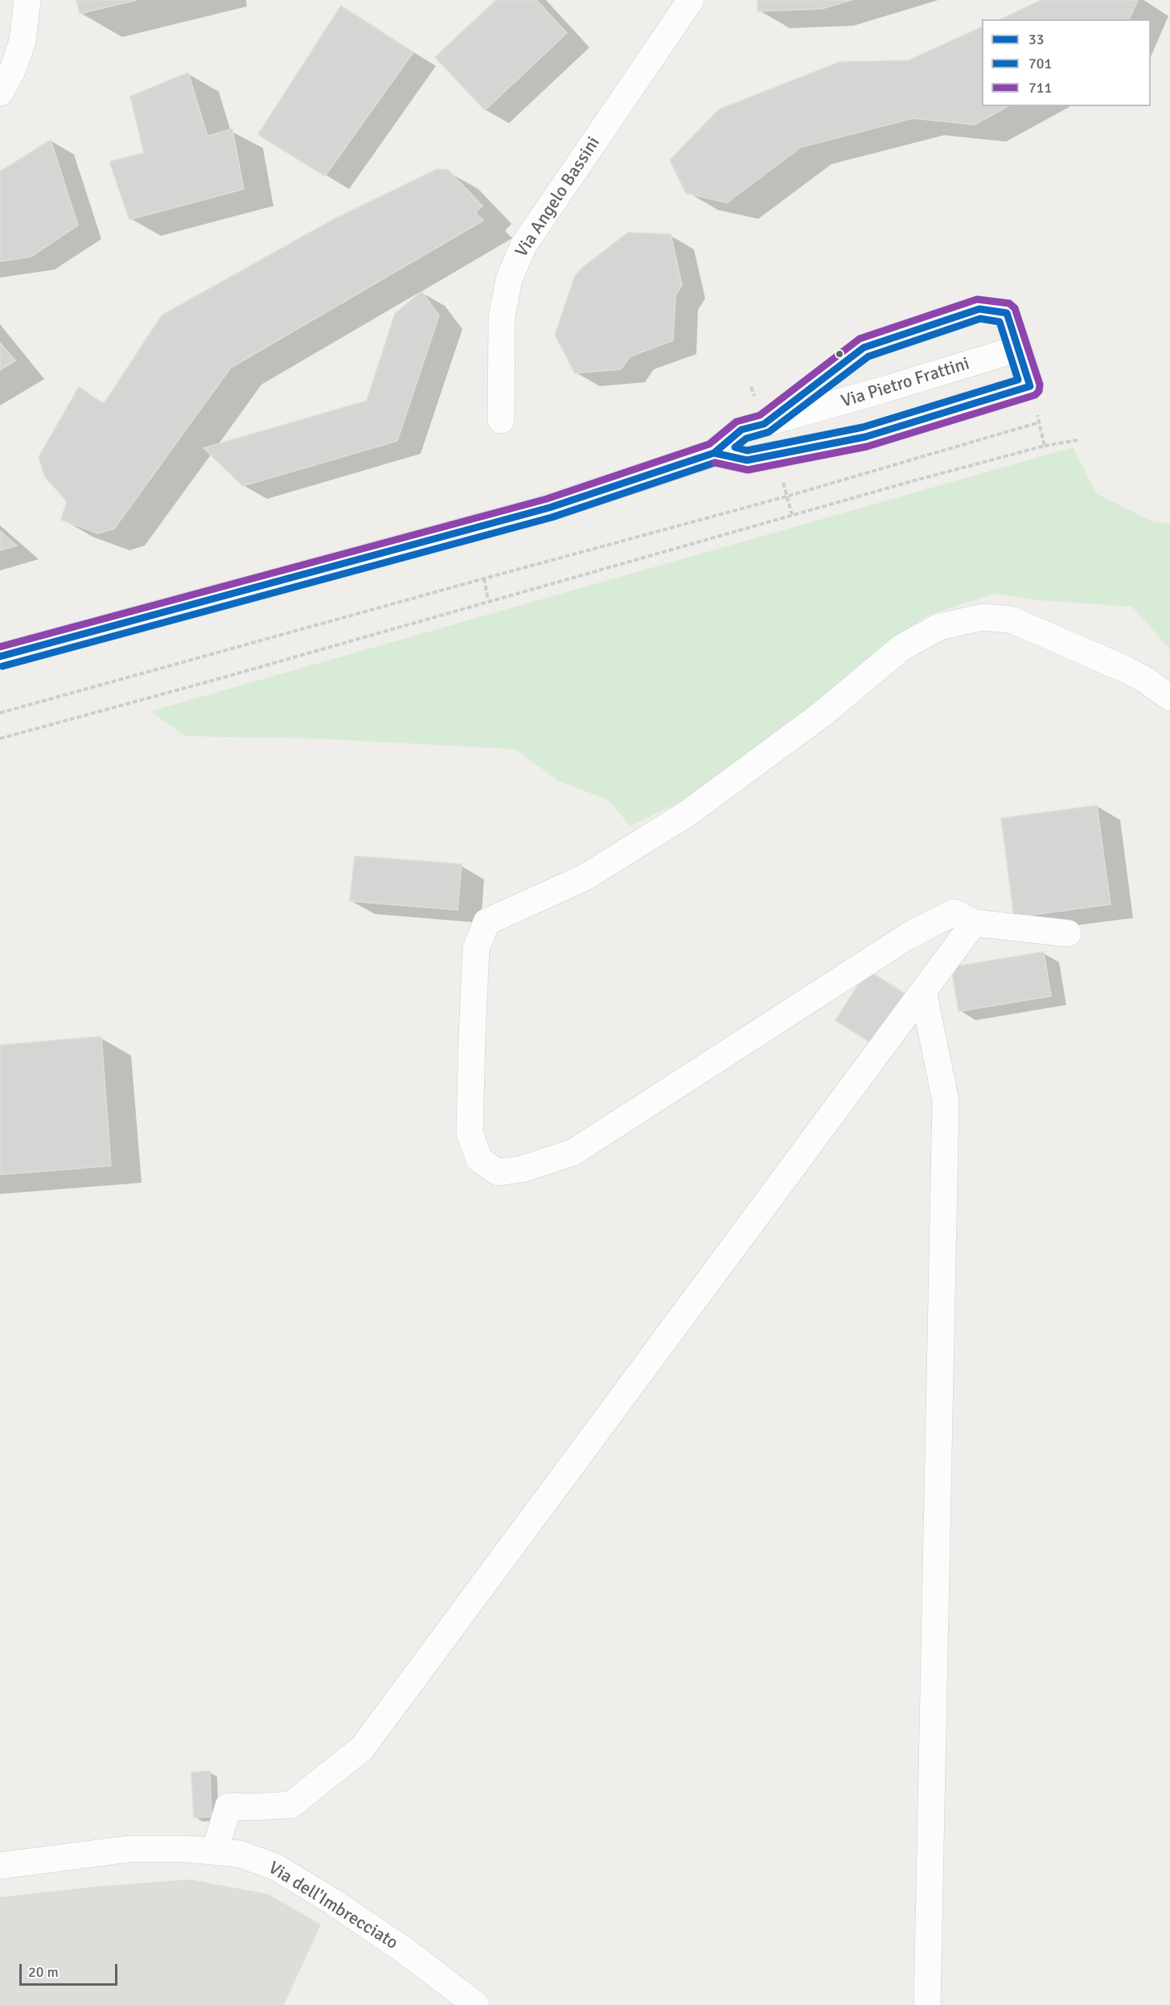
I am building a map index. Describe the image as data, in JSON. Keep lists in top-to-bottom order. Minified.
{"streets":{"street":["Via Angelo Bassini","Via Pietro Frattini","Via dell'Imbrecciato"]},"lines":["transit line 711","transit line 33","transit line 701"],"legend":["33","701","711"],"scale_bar":"20 m"}
